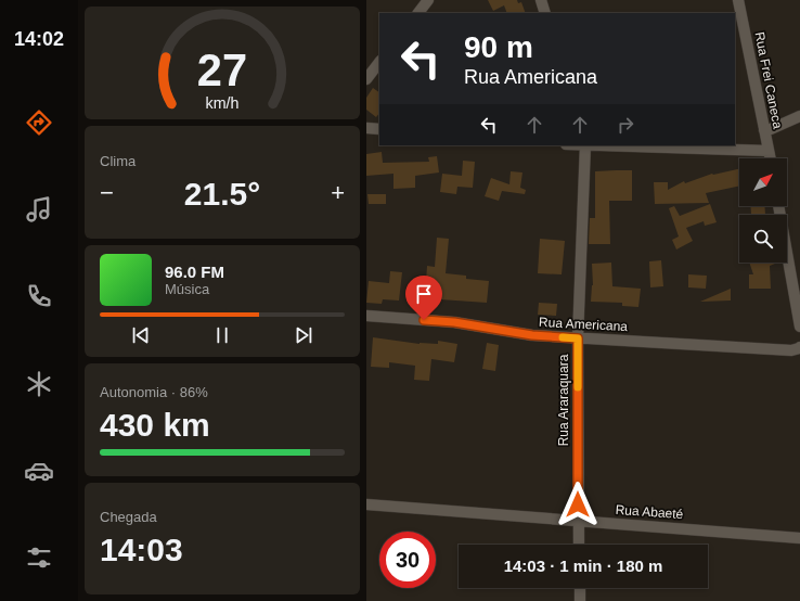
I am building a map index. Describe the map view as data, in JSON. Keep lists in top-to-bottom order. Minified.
{"streets":{"street":["Rua Frei Caneca","Rua Americana","Rua Araraquara","Rua Abaeté"]},"crossings":[["Rua Americana","Rua Araraquara"],["Rua Araraquara","Rua Abaeté"]],"north":"top right","page":{"tabs":"14:02","turn":["90 m","Rua Americana"],"tile":["Clima",["Autonomia · 86%","430 km"],["Chegada","14:03"]],"heat":["−","21.5°","+"],"song":["96.0 FM","Música"],"limit":"30","trip":"14:03 · 1 min · 180 m","gauge":["27","km/h"]}}
